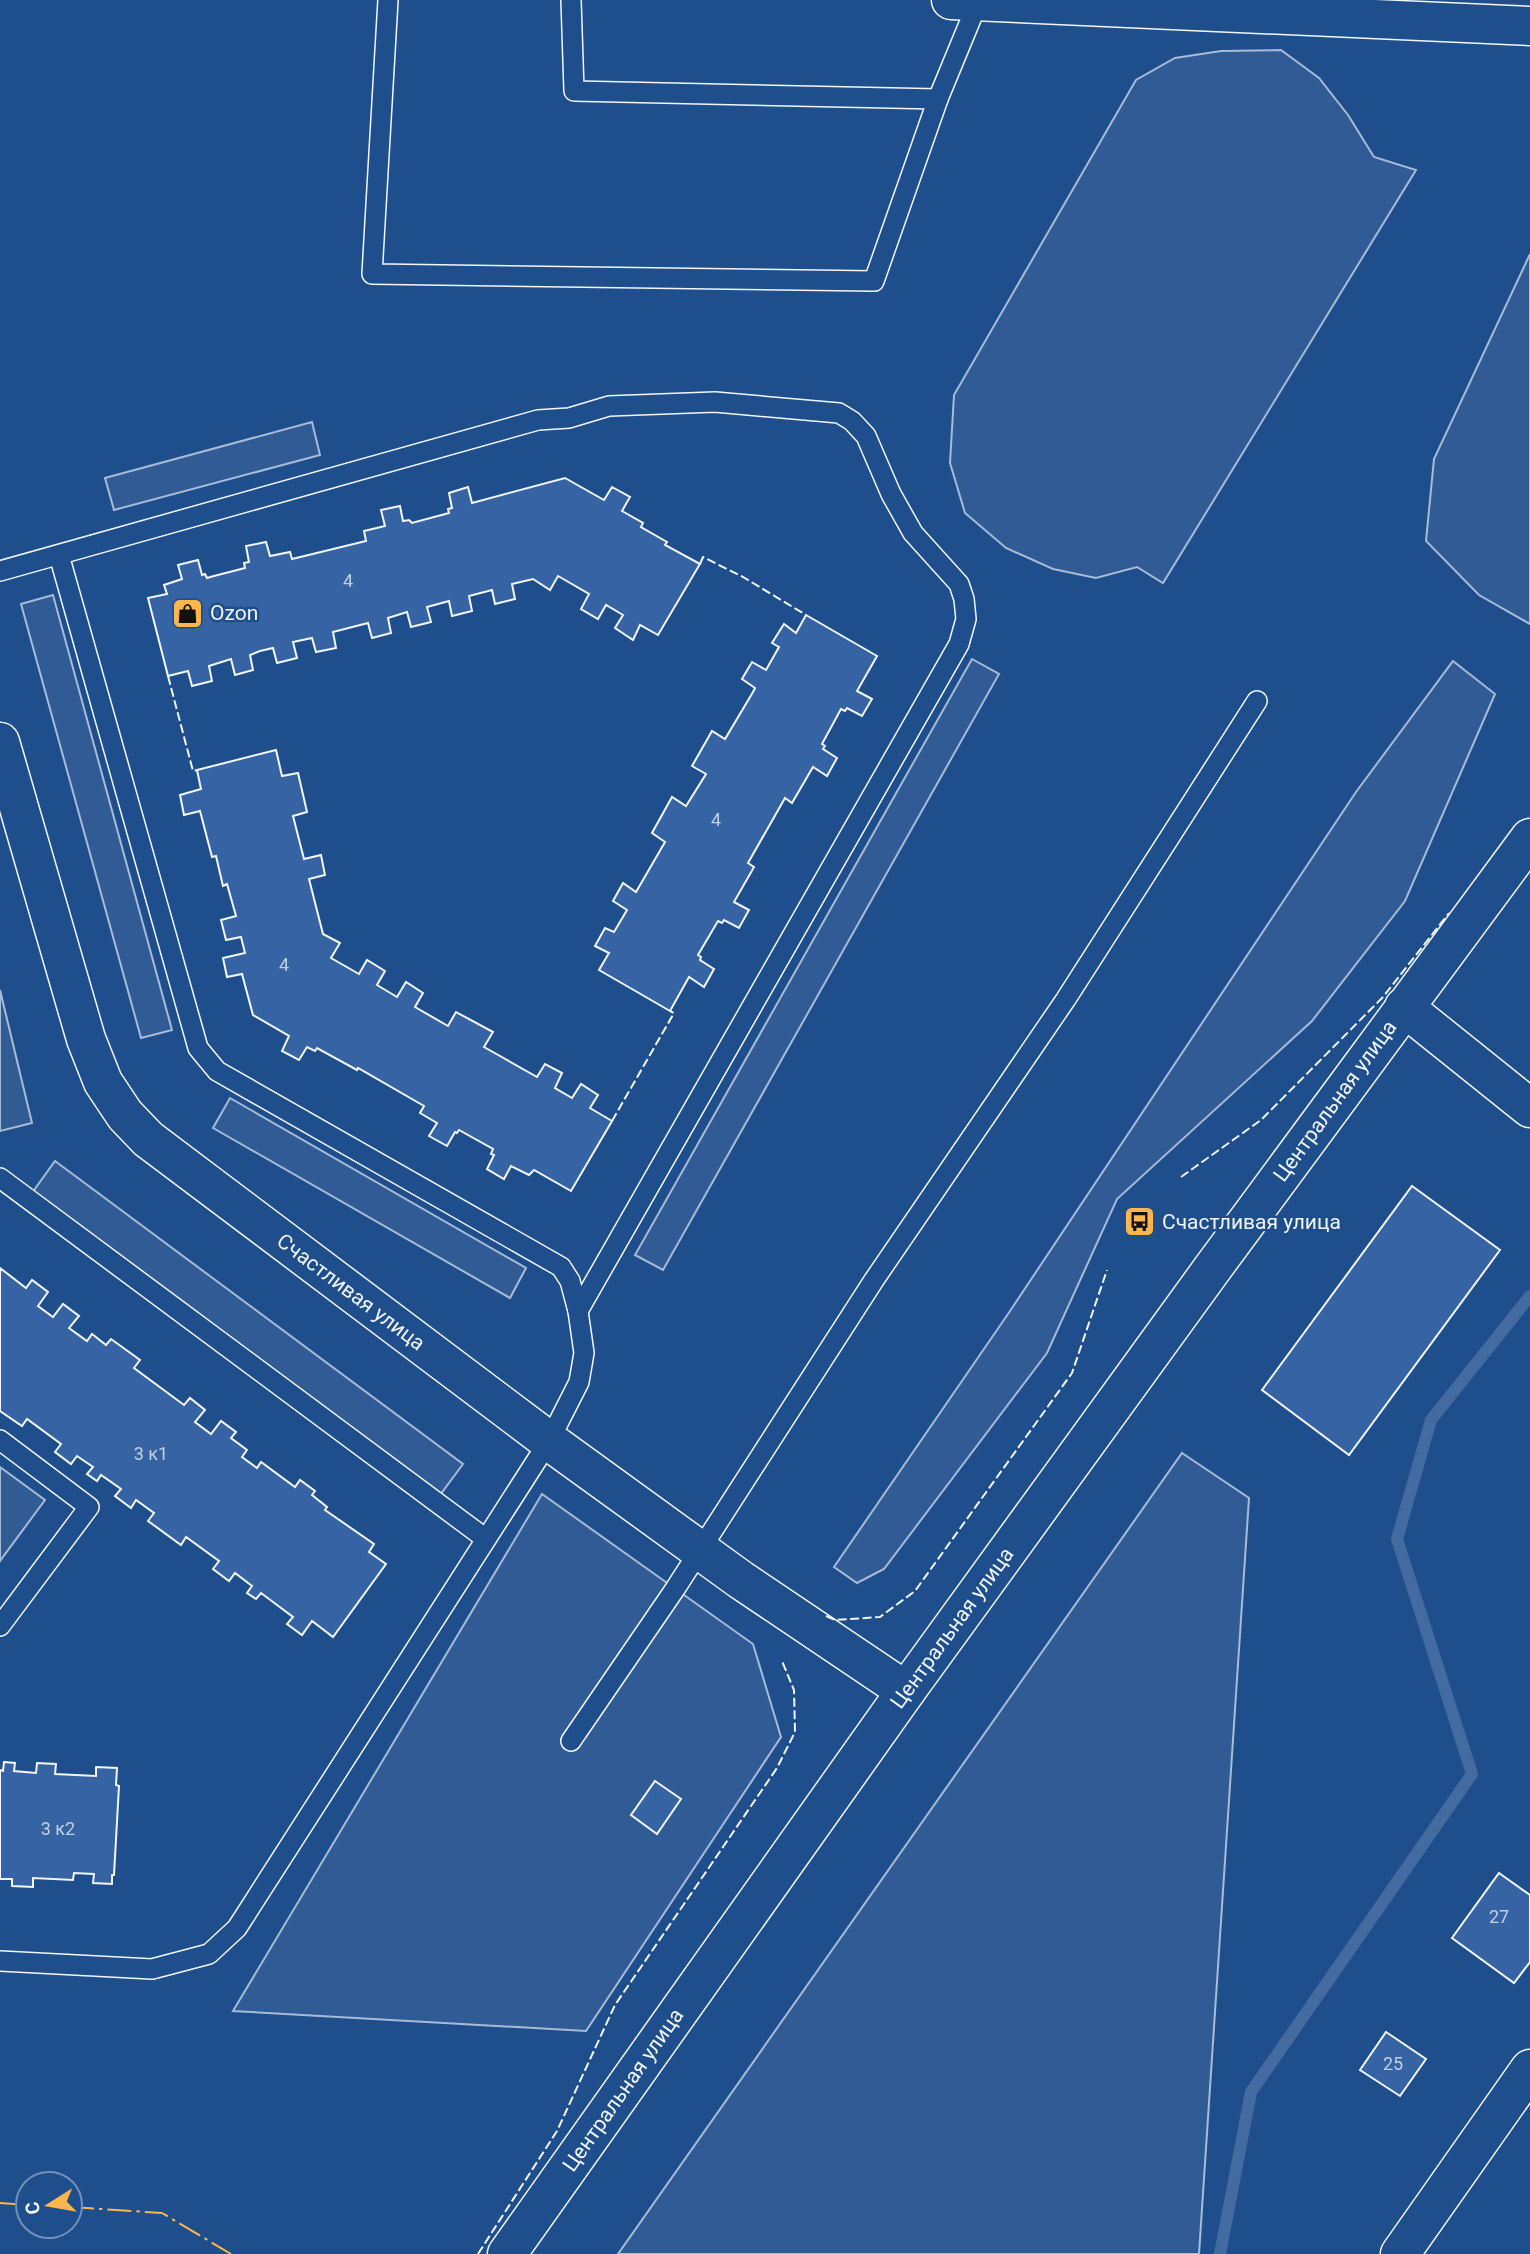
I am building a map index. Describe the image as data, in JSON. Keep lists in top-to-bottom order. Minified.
{"streets":{"street":["Центральная улица","Счастливая улица"]},"crossings":[["Центральная улица","Счастливая улица"]],"places":{"shop":["Ozon"],"bus stop":["Счастливая улица"]},"house_numbers":["4","4","4","3 к1","3 к2","27","25"],"north":"left"}
